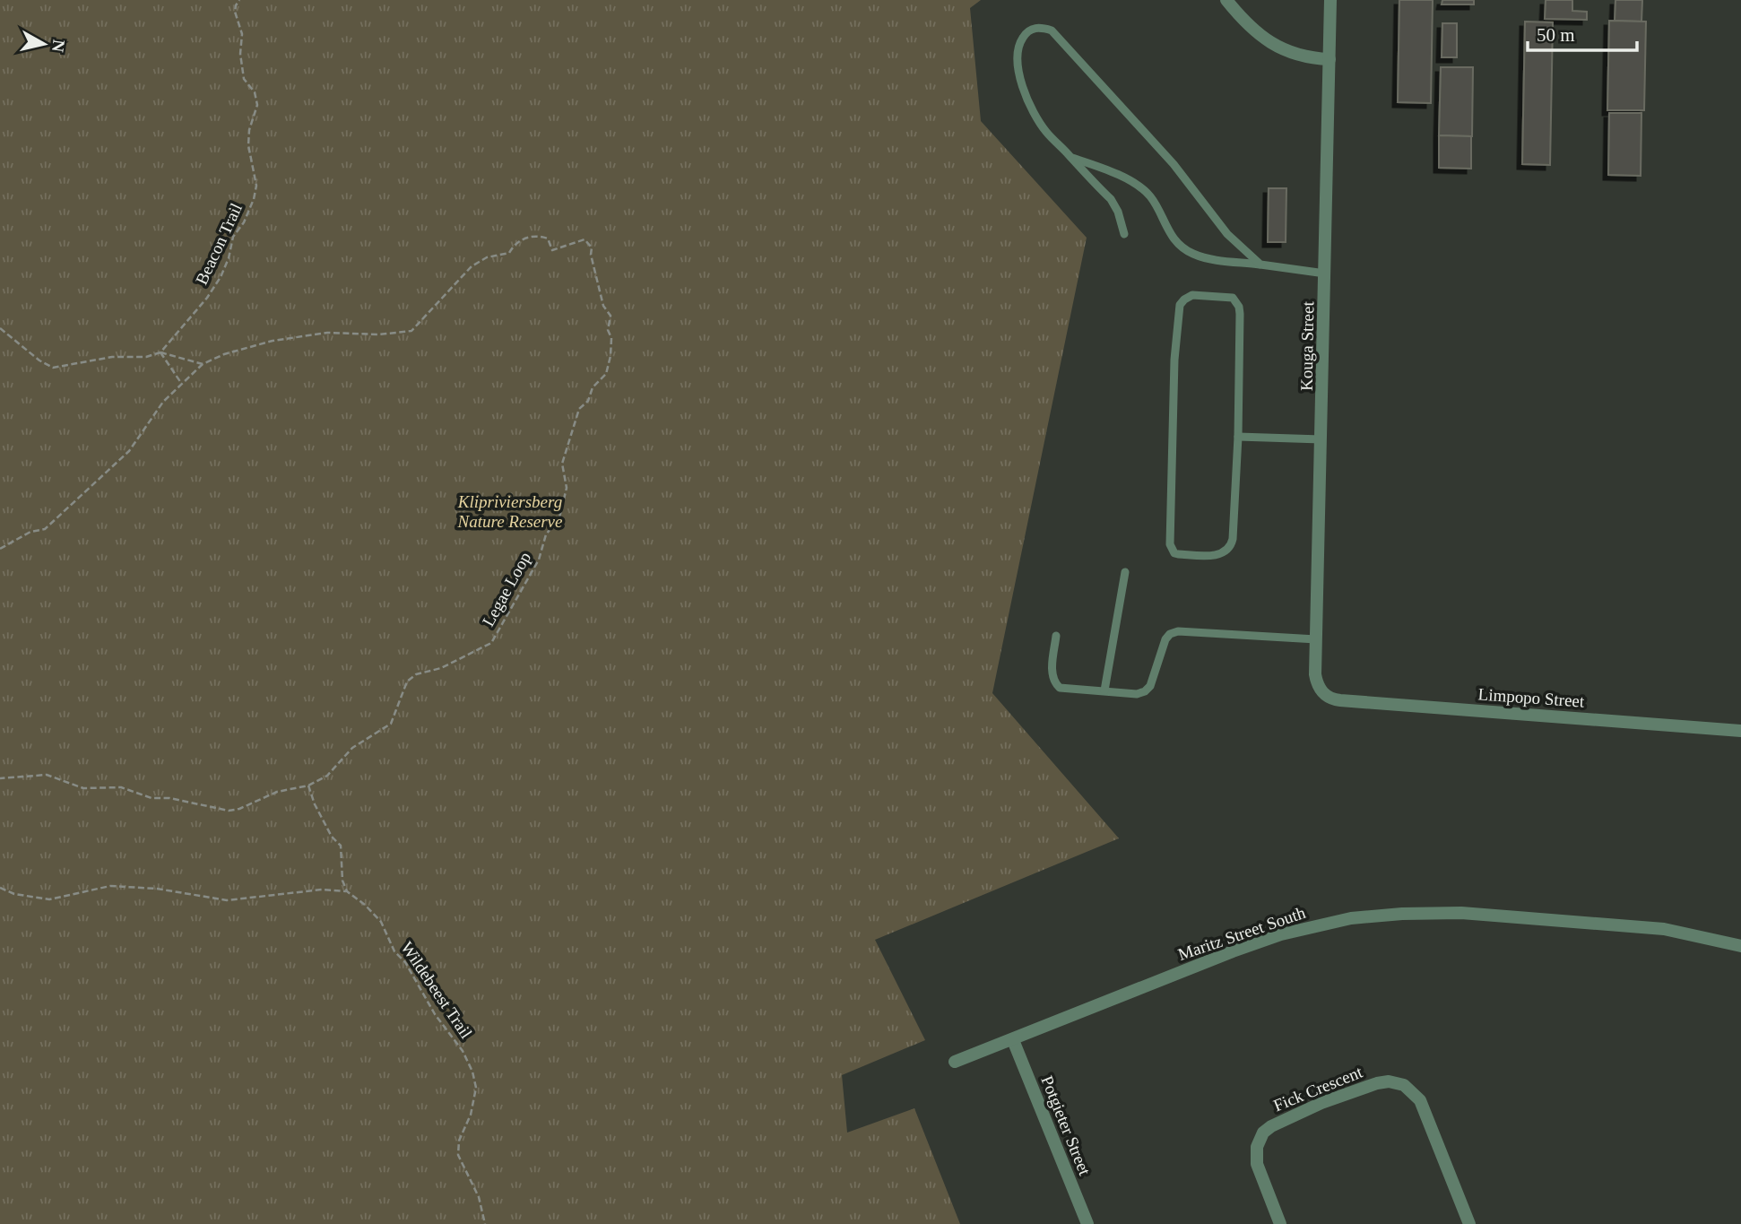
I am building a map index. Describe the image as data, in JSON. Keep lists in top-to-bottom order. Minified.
{"streets":{"street":["Kouga Street","Limpopo Street","Maritz Street South","Fick Crescent","Potgieter Street"],"path":["Beacon Trail","Legae Loop","Wildebeest Trail"]},"crossings":[["Kouga Street","Limpopo Street"],["Maritz Street South","Potgieter Street"]],"parks":["Klipriviersberg Nature Reserve"],"scale_bar":"50 m","north":"right"}
